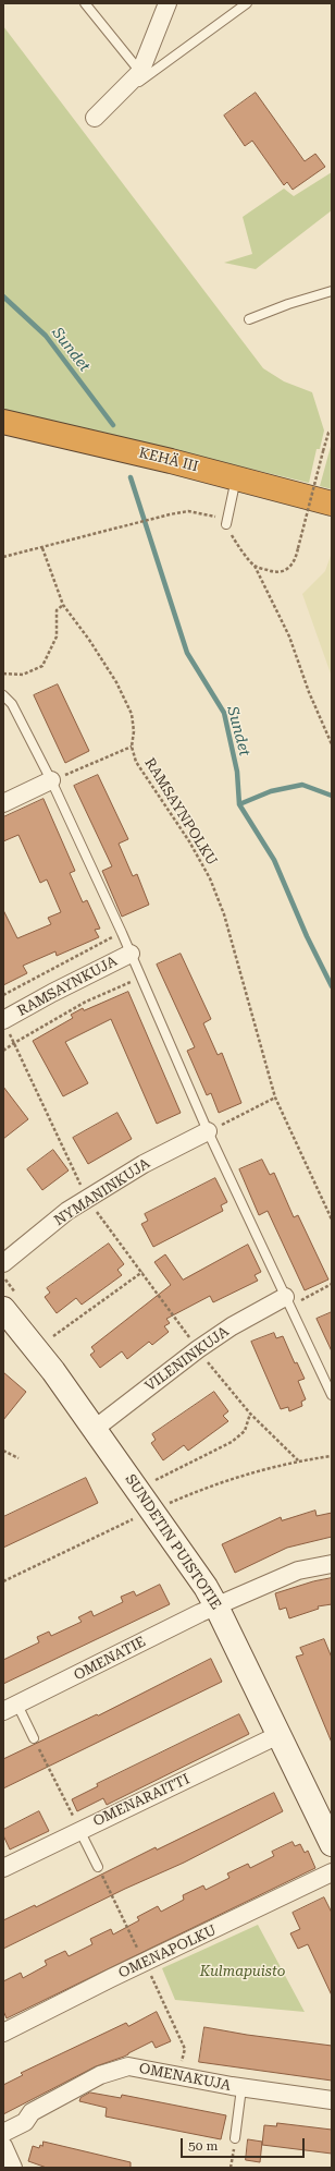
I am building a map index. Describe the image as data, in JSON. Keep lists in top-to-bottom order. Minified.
{"streets":{"highway":["KEHÄ III"],"street":["RAMSAYNKUJA","NYMANINKUJA","VILENINKUJA","SUNDETIN PUISTOTIE","OMENATIE","OMENARAITTI","OMENAPOLKU","OMENAKUJA"],"path":["RAMSAYNPOLKU"]},"crossings":[["VILENINKUJA","SUNDETIN PUISTOTIE"],["SUNDETIN PUISTOTIE","OMENATIE"],["SUNDETIN PUISTOTIE","OMENARAITTI"]],"water":["Sundet"],"parks":["Kulmapuisto"],"scale_bar":"50 m"}
